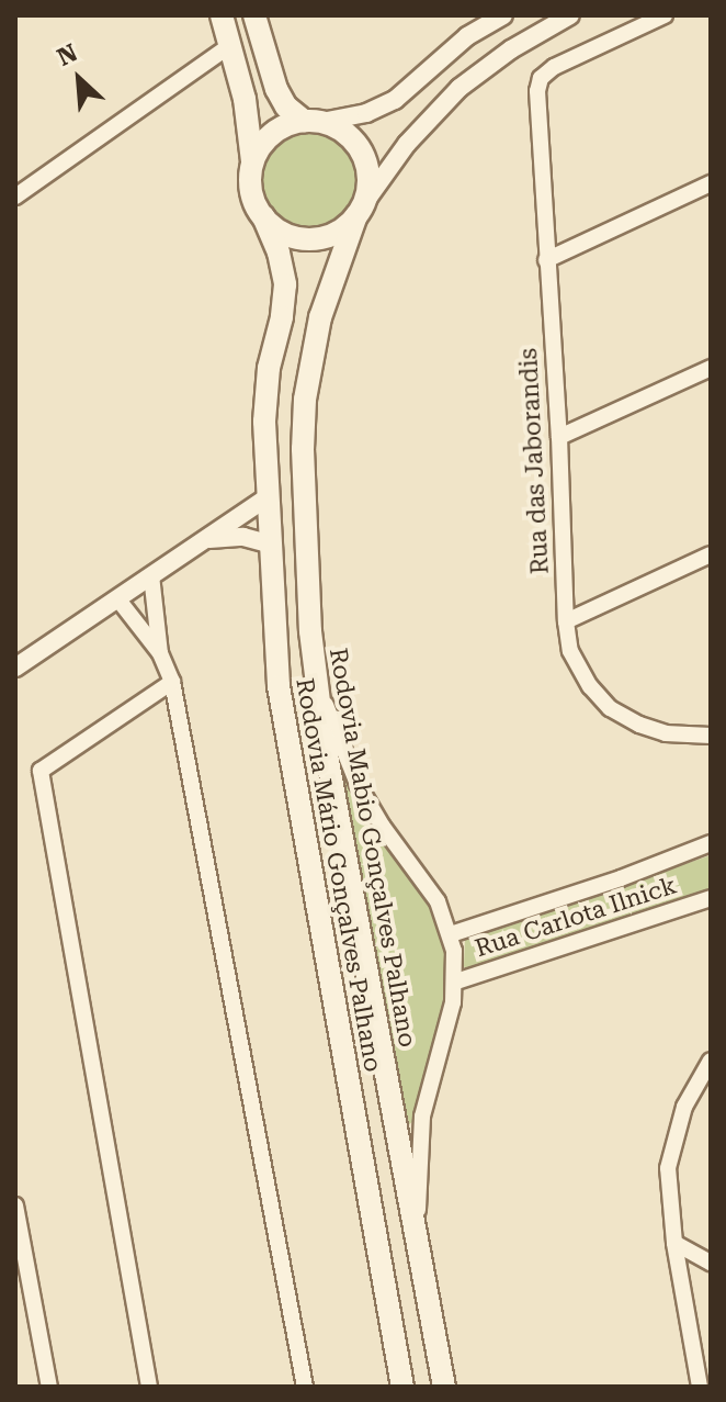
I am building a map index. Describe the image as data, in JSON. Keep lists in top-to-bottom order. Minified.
{"streets":{"main road":["Rodovia Mabio Gonçalves Palhano","Rodovia Mário Gonçalves Palhano"],"street":["Rua das Jaborandis","Rua Carlota Ilnick"]},"crossings":[["Rodovia Mabio Gonçalves Palhano","Rodovia Mário Gonçalves Palhano"]],"north":"top left"}
